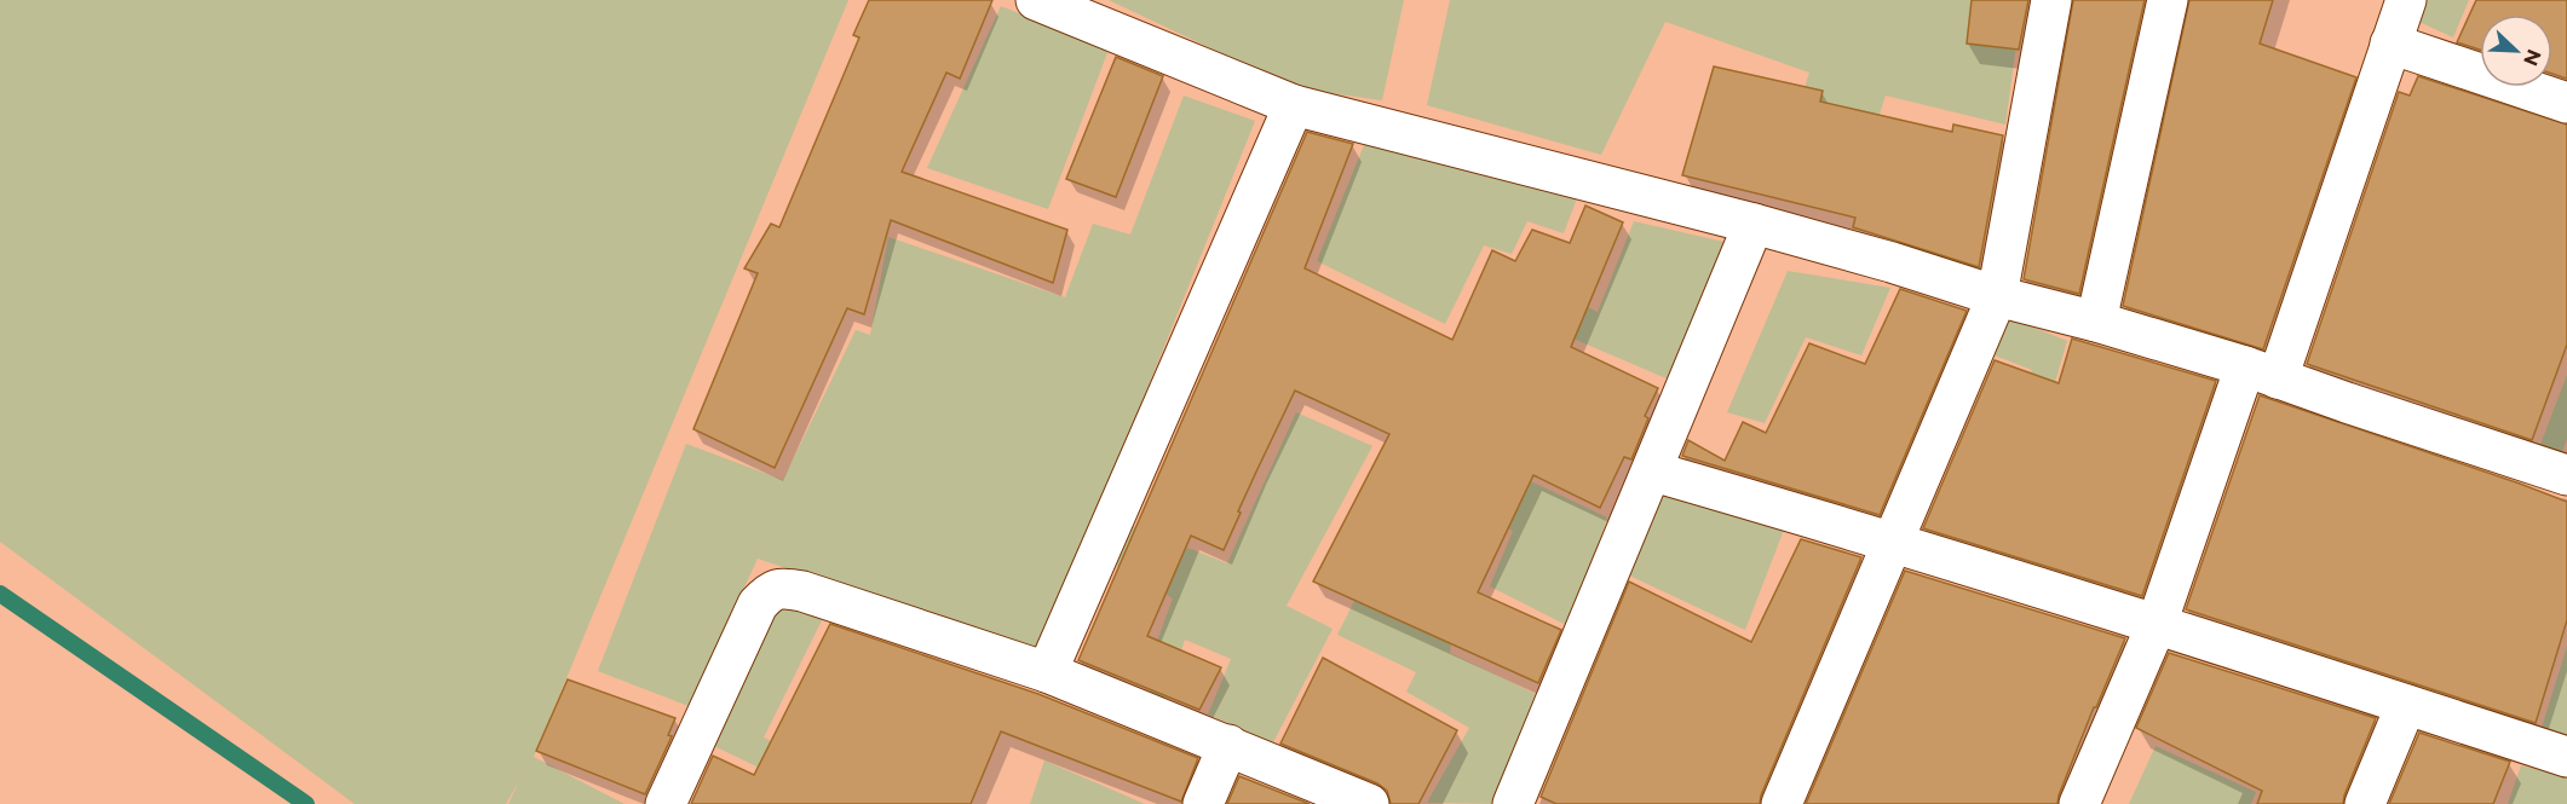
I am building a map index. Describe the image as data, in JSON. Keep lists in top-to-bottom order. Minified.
{"north":"bottom right"}
